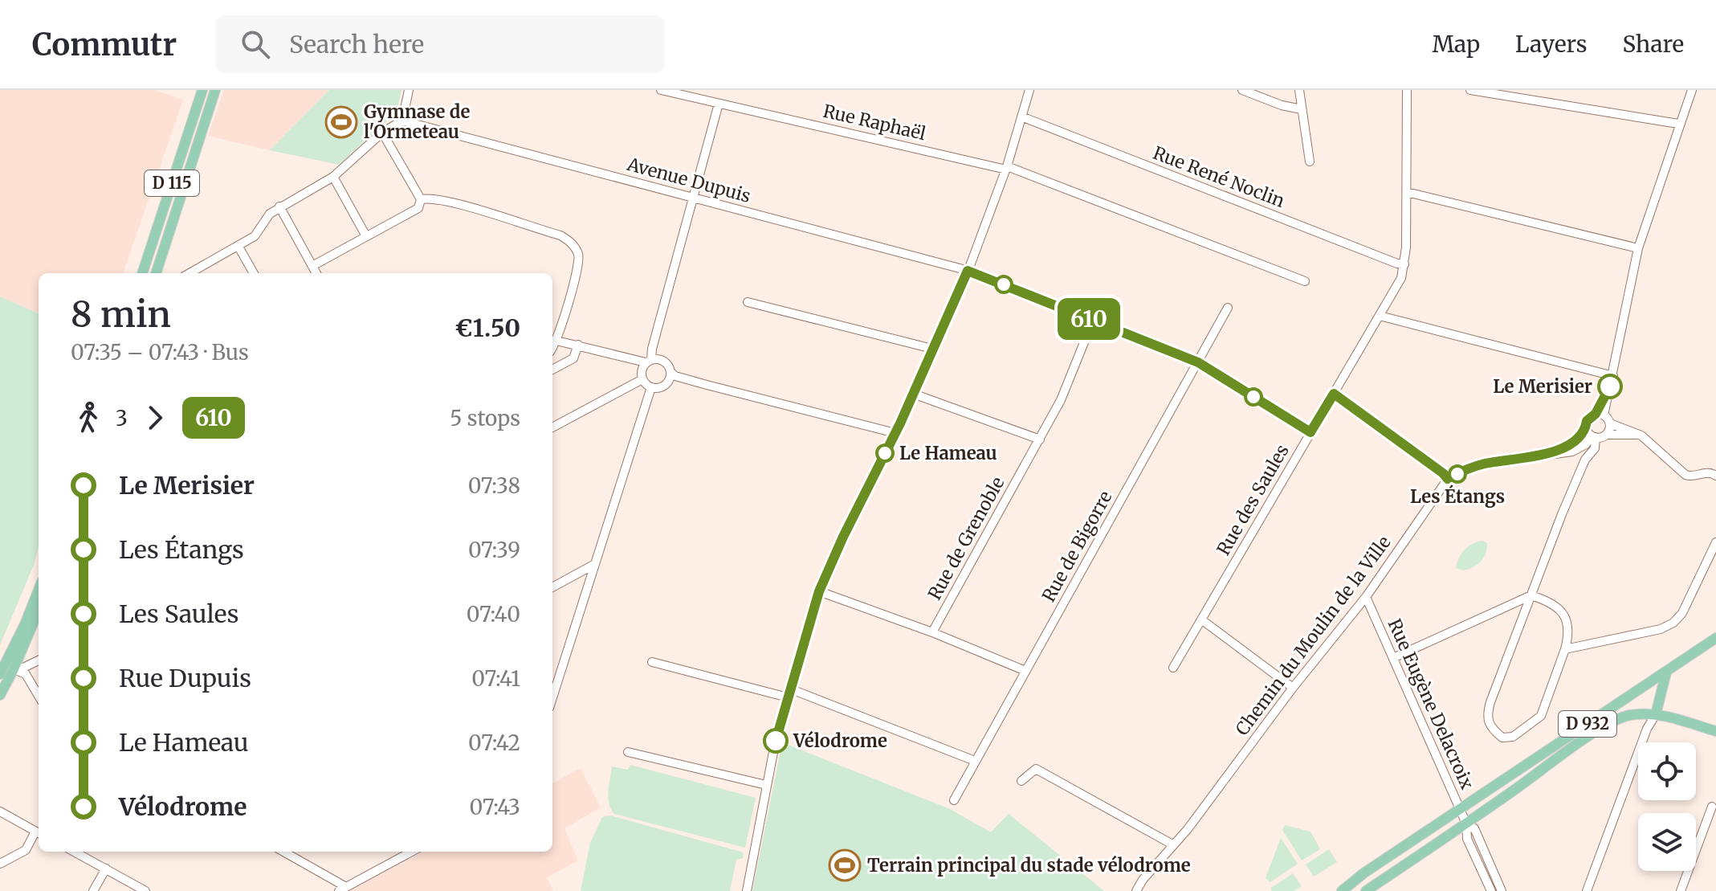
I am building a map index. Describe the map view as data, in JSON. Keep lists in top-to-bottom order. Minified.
{"streets":{"main road":["D 115","D 932"],"street":["Rue Raphaël","Rue René Noclin","Avenue Dupuis","Rue des Saules","Rue de Grenoble","Rue de Bigorre","Chemin du Moulin de la Ville","Rue Eugène Delacroix"]},"crossings":[["Rue René Noclin","Rue des Saules"],["Avenue Dupuis","Rue des Saules"],["Avenue Dupuis","Rue de Grenoble"],["Avenue Dupuis","Rue de Bigorre"],["Chemin du Moulin de la Ville","Rue Eugène Delacroix"],["Rue Eugène Delacroix","D 932"]],"places":{"sports":["Gymnase de l'Ormeteau","Terrain principal du stade vélodrome"],"other":["Le Merisier","Le Hameau","Les Étangs","Vélodrome"]},"lines":["bus line 610"],"page":{"header":"Commutr","search":"Search here","nav":["Map","Layers","Share"],"on_map":"610","heading":["8 min","07:35 – 07:43 · Bus","€1.50"],"legs":["3","610","5 stops"],"list":[{"name":"Le Merisier","value":"07:38"},{"name":"Les Étangs","value":"07:39"},{"name":"Les Saules","value":"07:40"},{"name":"Rue Dupuis","value":"07:41"},{"name":"Le Hameau","value":"07:42"},{"name":"Vélodrome","value":"07:43"}]}}
